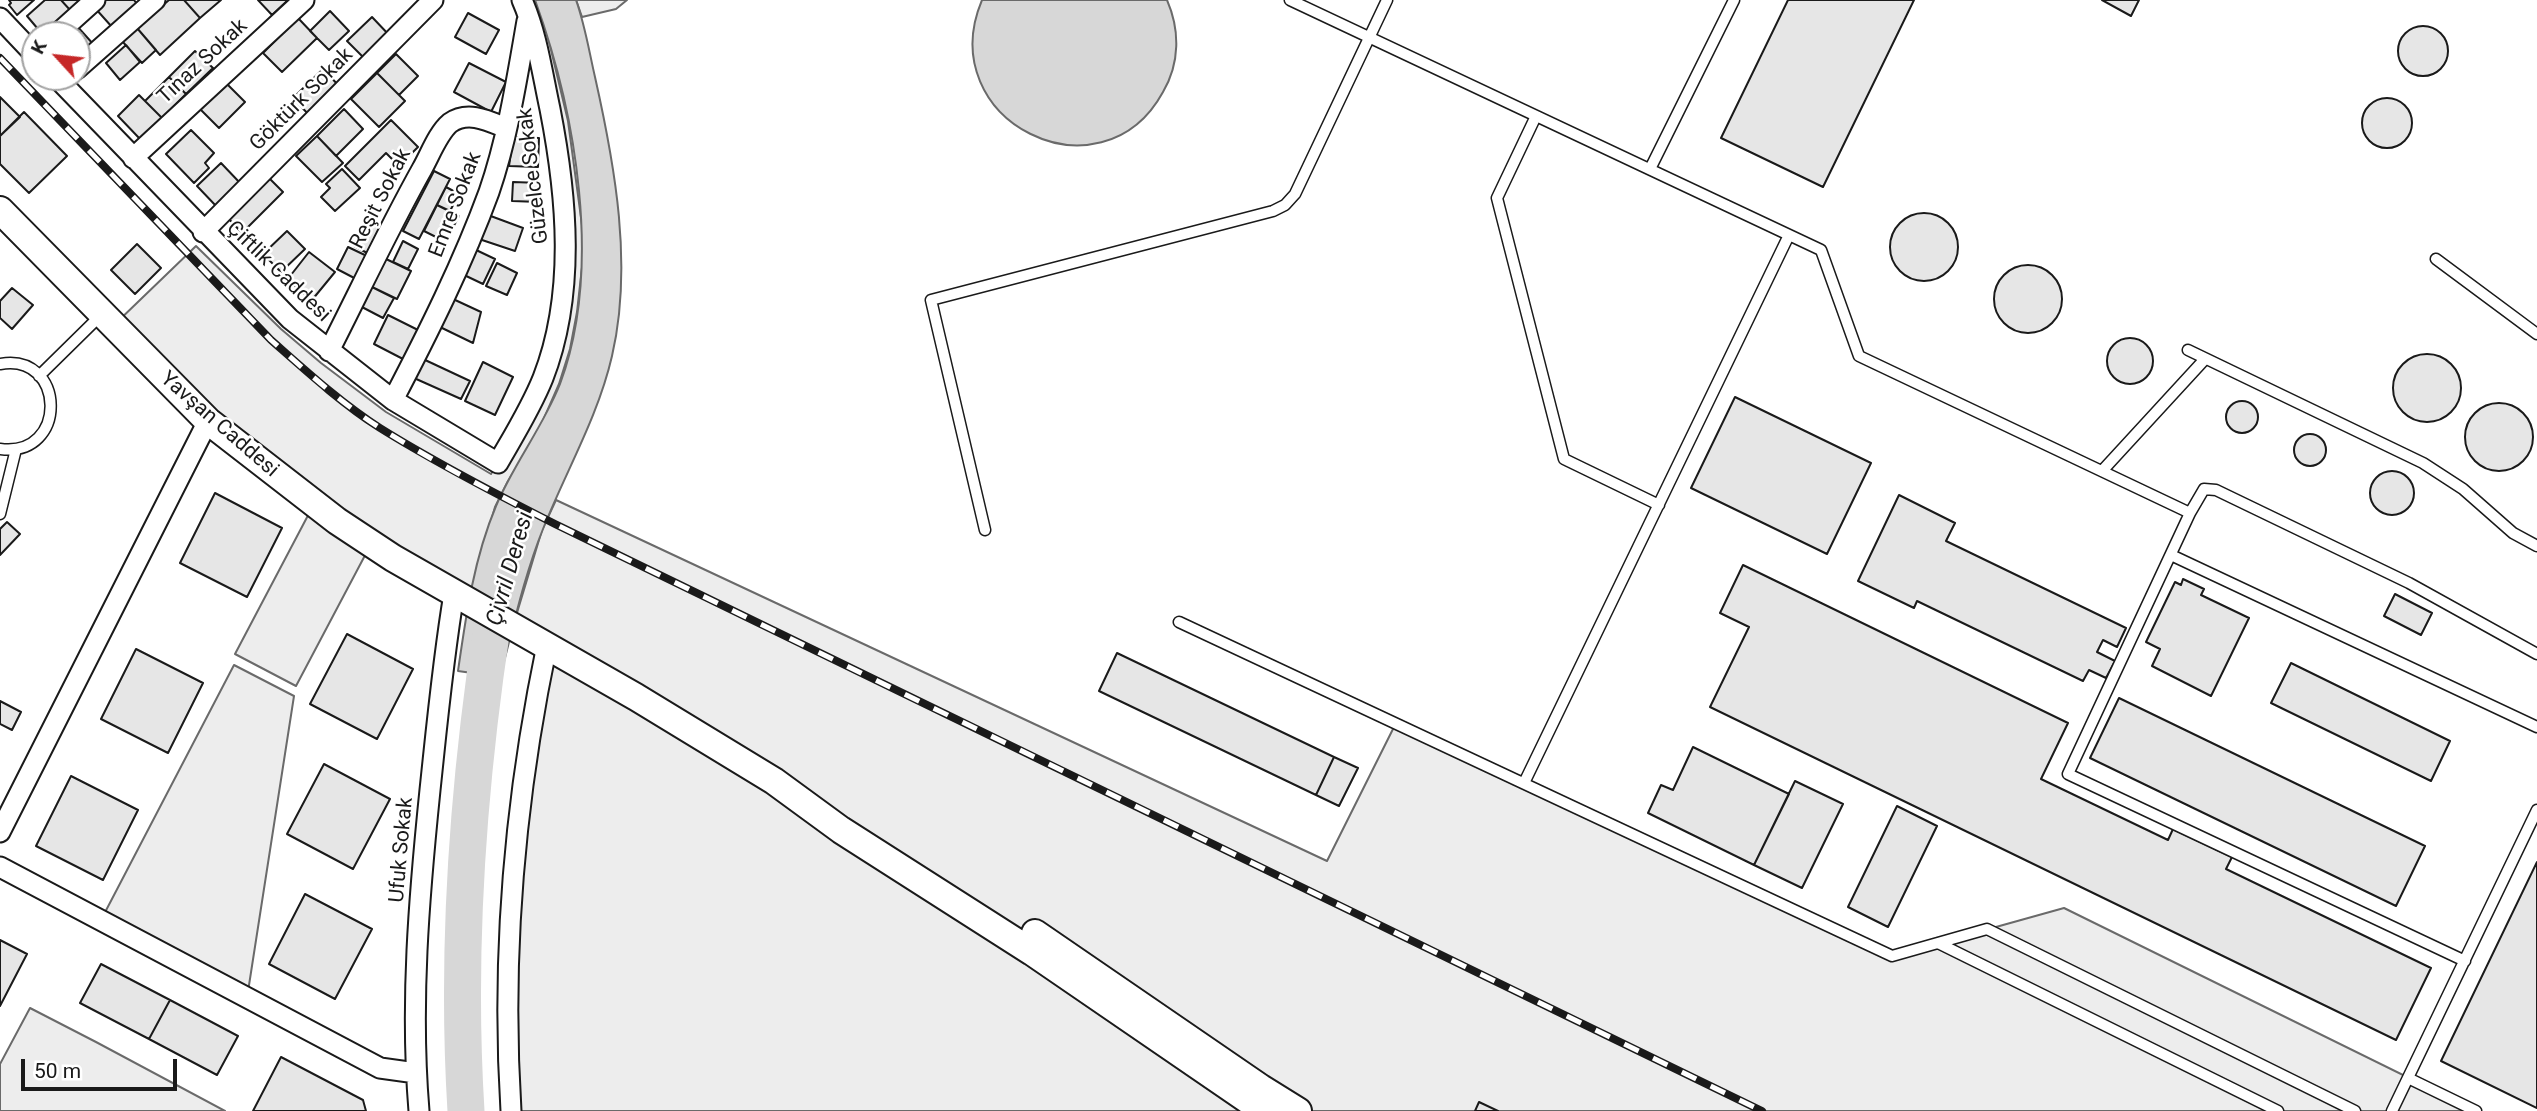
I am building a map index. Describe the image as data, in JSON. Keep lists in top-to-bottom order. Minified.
{"streets":{"street":["Tınaz Sokak","Göktürk Sokak","Güzelce Sokak","Reşit Sokak","Emre Sokak","Çiftlik Caddesi","Yavşan Caddesi","Ufuk Sokak"]},"crossings":[["Tınaz Sokak","Çiftlik Caddesi"],["Göktürk Sokak","Çiftlik Caddesi"],["Güzelce Sokak","Emre Sokak"],["Güzelce Sokak","Çiftlik Caddesi"],["Reşit Sokak","Emre Sokak"],["Reşit Sokak","Çiftlik Caddesi"],["Emre Sokak","Çiftlik Caddesi"],["Yavşan Caddesi","Ufuk Sokak"]],"water":["Çivril Deresi"],"scale_bar":"50 m","north":"top left"}
